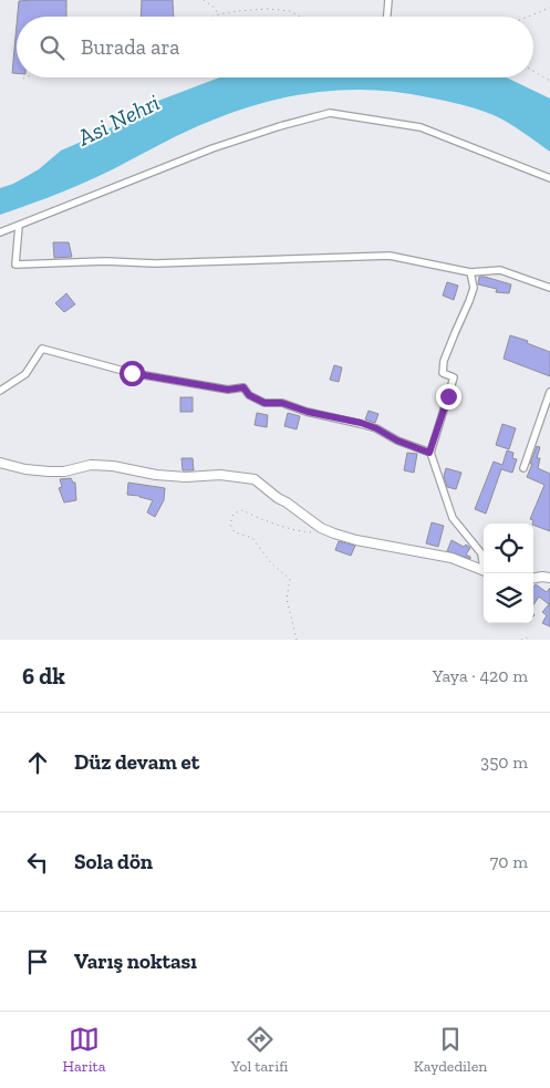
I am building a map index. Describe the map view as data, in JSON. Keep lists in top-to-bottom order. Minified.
{"water":["Asi Nehri"],"page":{"search":"Burada ara","heading":["6 dk","Yaya · 420 m"],"list":[["Düz devam et","350 m"],["Sola dön","70 m"],"Varış noktası"],"nav":["Harita","Yol tarifi","Kaydedilen"]}}
